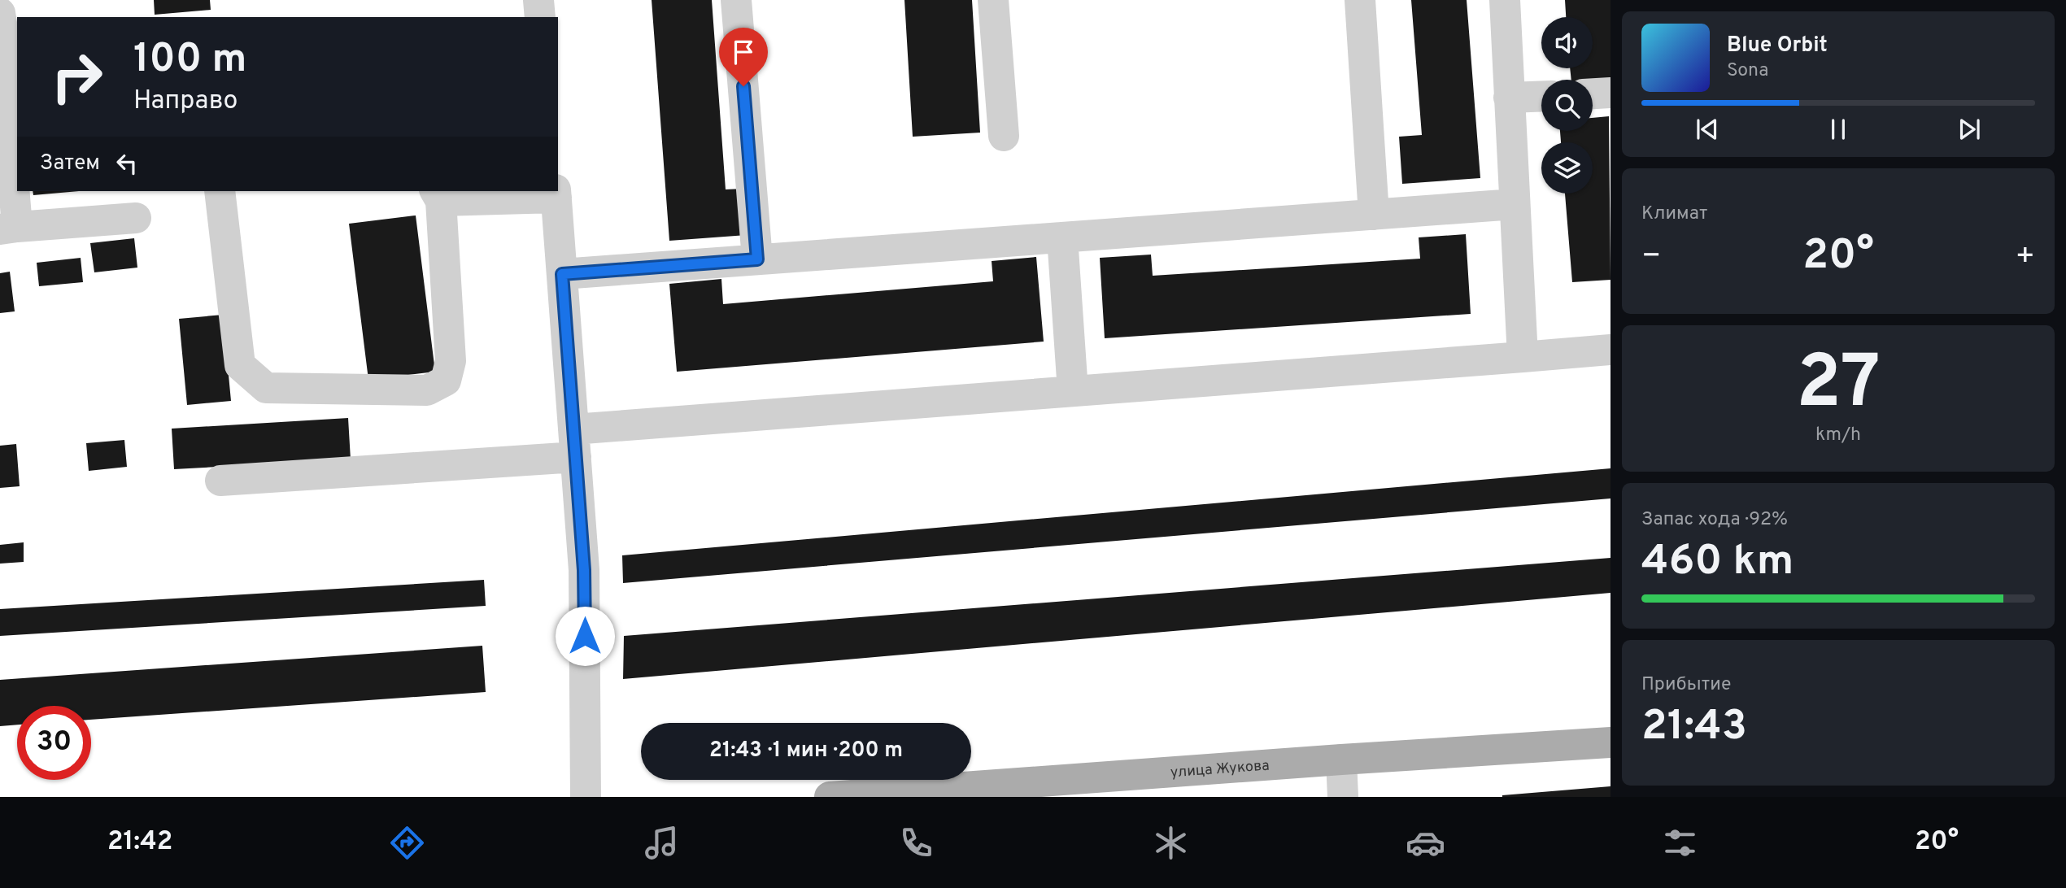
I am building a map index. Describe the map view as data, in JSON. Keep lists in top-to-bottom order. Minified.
{"streets":{"main road":["улица Жукова"]},"page":{"turn":["100 m","Направо"],"song":["Blue Orbit","Sona"],"then":"Затем","tile":["Климат",["27","km/h"],["Запас хода · 92%","460 km"],["Прибытие","21:43"]],"heat":["−","20°","+"],"limit":"30","trip":"21:43 · 1 мин · 200 m","tabs":["21:42","20°"]}}
